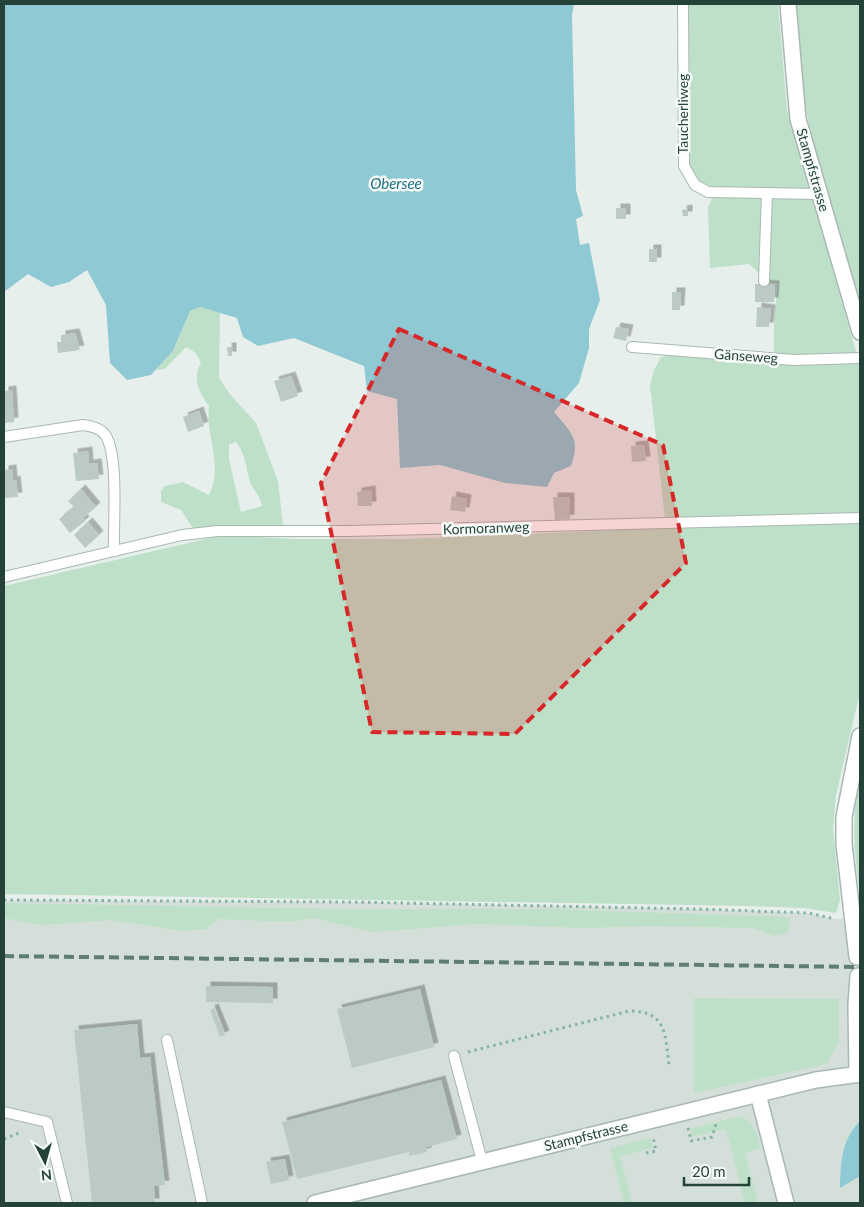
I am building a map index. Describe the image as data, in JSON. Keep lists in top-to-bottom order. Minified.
{"streets":{"street":["Stampfstrasse"],"lane":["Taucherliweg","Gänseweg","Kormoranweg"]},"crossings":[["Taucherliweg","Stampfstrasse"]],"water":["Obersee"],"scale_bar":"20 m","north":"bottom"}
